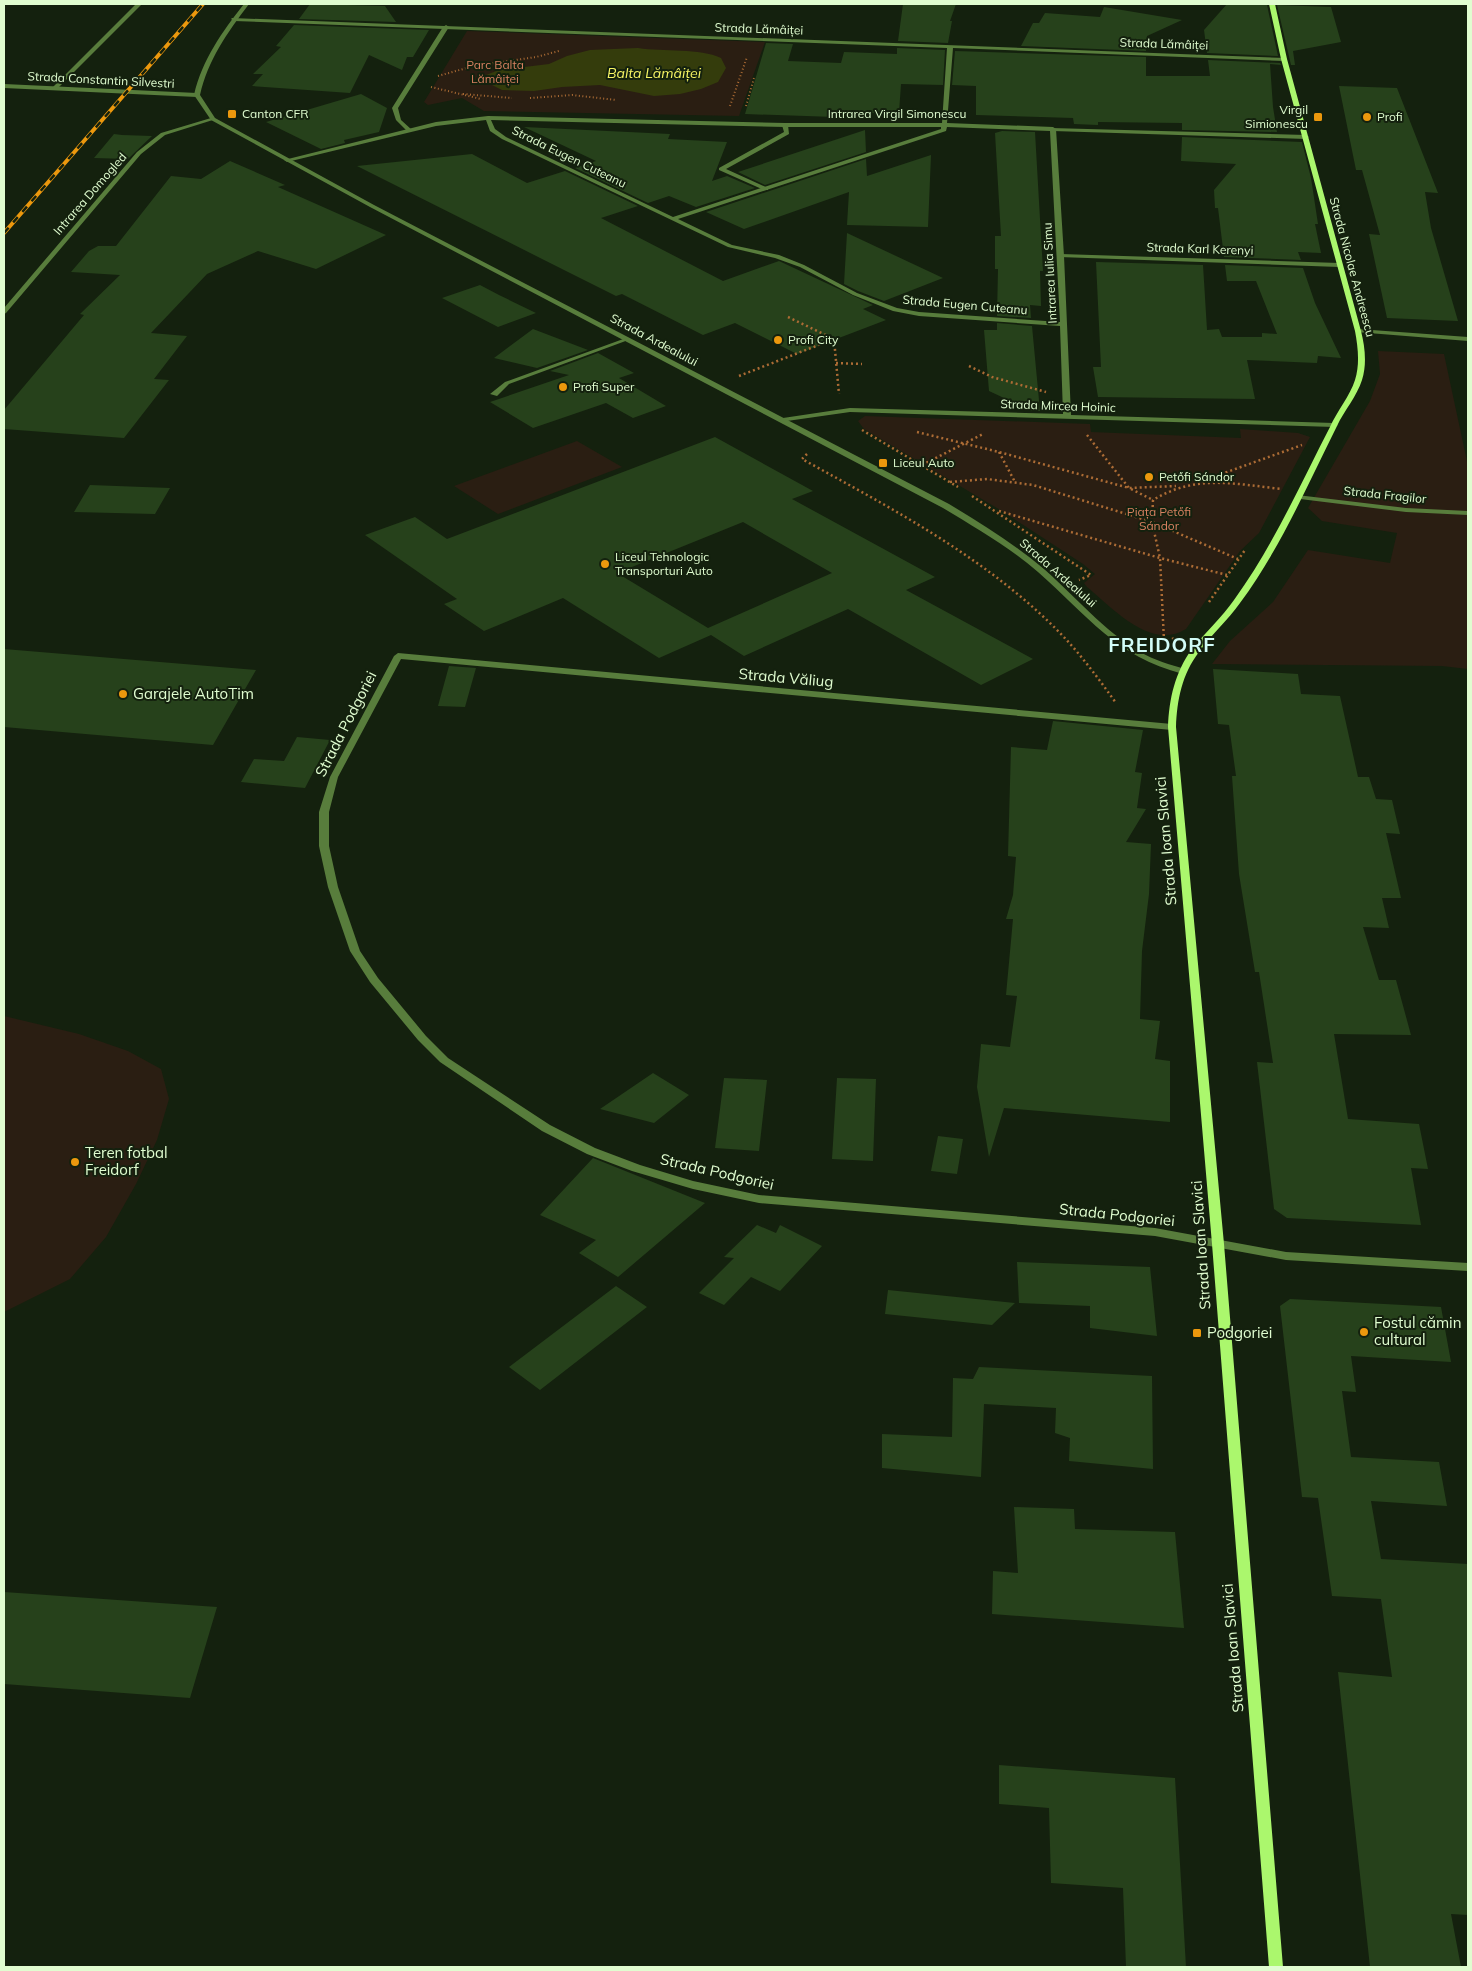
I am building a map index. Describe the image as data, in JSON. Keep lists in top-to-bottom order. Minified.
{"streets":{"main road":["Strada Nicolae Andreescu","Strada Ioan Slavici"],"street":["Strada Lămâiței","Strada Constantin Silvestri","Intrarea Virgil Simonescu","Strada Eugen Cuteanu","Intrarea Domogled","Strada Karl Kerenyi","Intrarea Iulia Simu","Strada Ardealului","Strada Mircea Hoinic","Strada Fragilor","Strada Văliug","Strada Podgoriei"]},"crossings":[["Strada Lămâiței","Strada Nicolae Andreescu"],["Strada Constantin Silvestri","Strada Ardealului"],["Intrarea Virgil Simonescu","Strada Eugen Cuteanu"],["Intrarea Virgil Simonescu","Strada Nicolae Andreescu"],["Intrarea Virgil Simonescu","Intrarea Iulia Simu"],["Strada Eugen Cuteanu","Intrarea Iulia Simu"],["Intrarea Domogled","Strada Ardealului"],["Strada Karl Kerenyi","Strada Nicolae Andreescu"],["Strada Karl Kerenyi","Intrarea Iulia Simu"],["Strada Nicolae Andreescu","Strada Ardealului"],["Strada Nicolae Andreescu","Strada Mircea Hoinic"],["Strada Nicolae Andreescu","Strada Fragilor"],["Strada Nicolae Andreescu","Strada Ioan Slavici"],["Intrarea Iulia Simu","Strada Mircea Hoinic"],["Strada Ardealului","Strada Mircea Hoinic"],["Strada Ardealului","Strada Ioan Slavici"],["Strada Văliug","Strada Podgoriei"],["Strada Văliug","Strada Ioan Slavici"],["Strada Podgoriei","Strada Ioan Slavici"]],"districts":["FREIDORF"],"water":["Balta Lămâiței"],"parks":["Parc Balta Lămâiței","Piața Petőfi Sándor"],"places":{"transit":["Canton CFR","Virgil Simionescu","Liceul Auto","Podgoriei"],"other":["Profi","Profi City","Profi Super","Petőfi Sándor","Liceul Tehnologic Transporturi Auto","Garajele AutoTim","Teren fotbal Freidorf","Fostul cămin cultural"]}}
